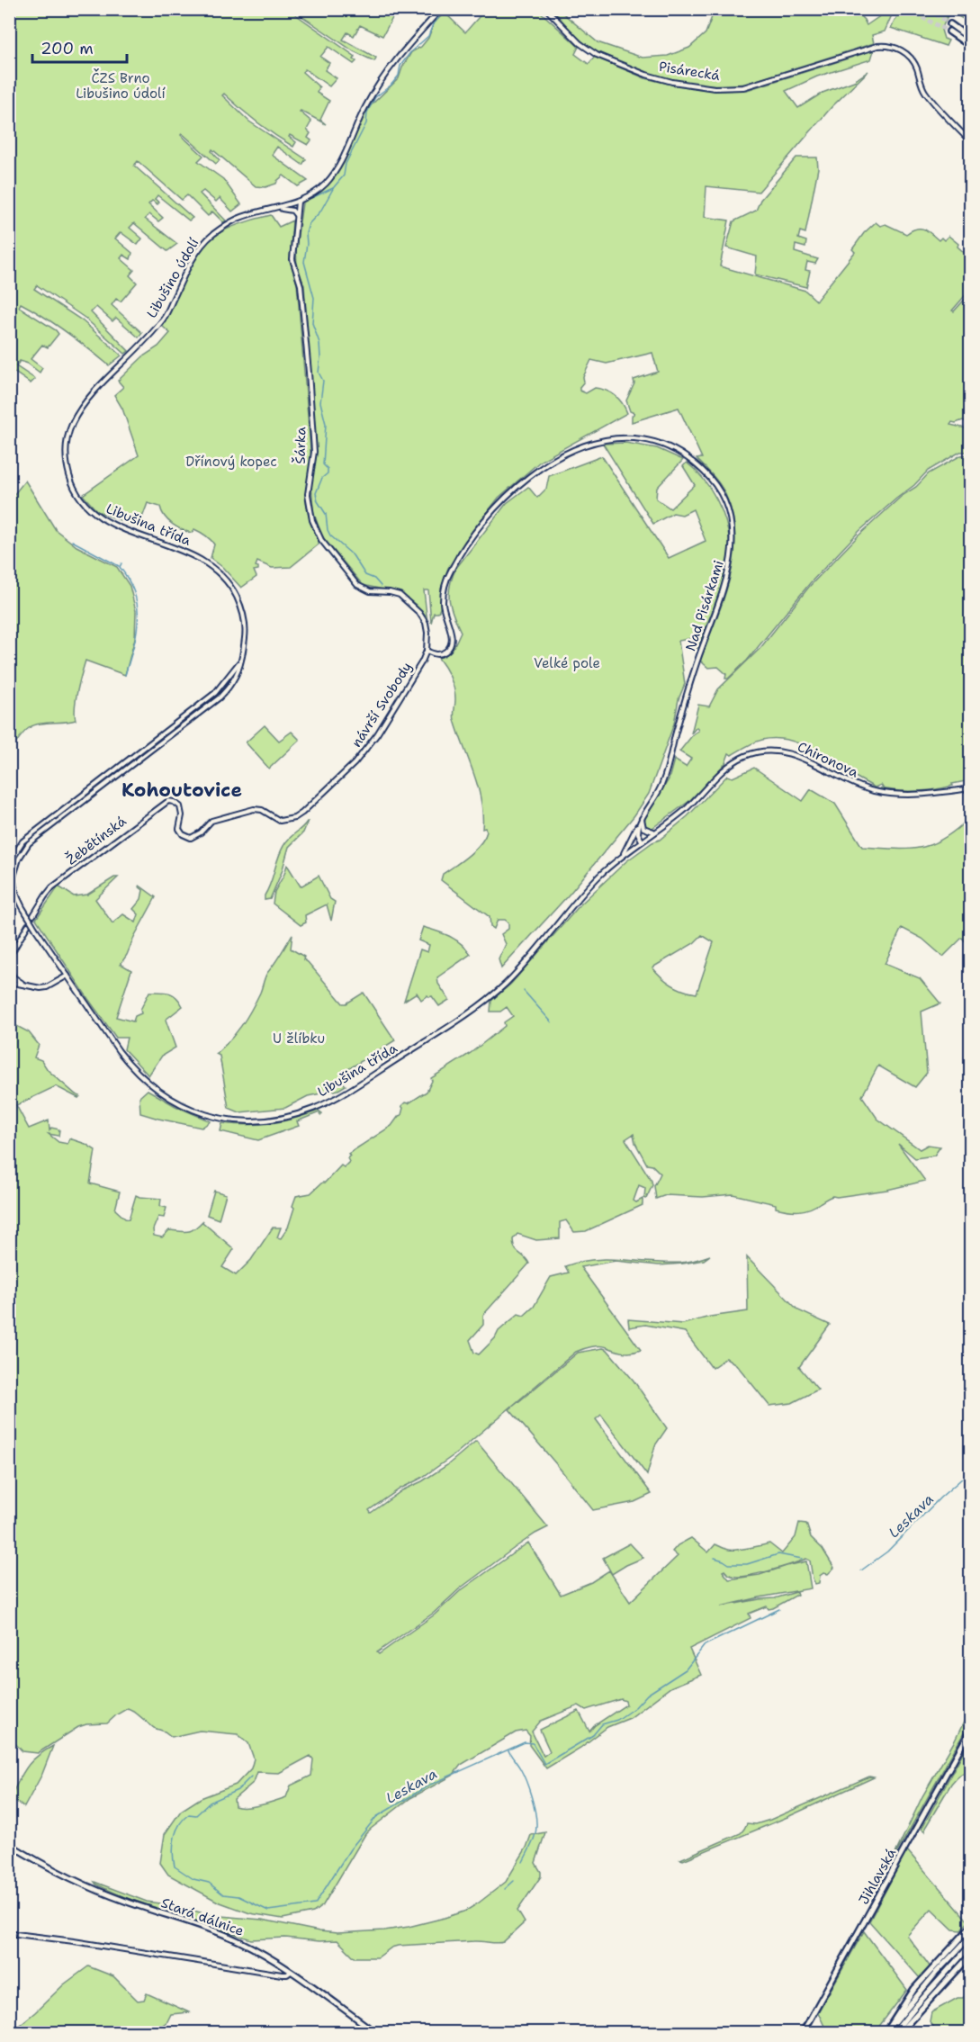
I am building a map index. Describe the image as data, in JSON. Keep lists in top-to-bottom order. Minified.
{"streets":{"main road":["Jihlavská","Stará dálnice"],"street":["Pisárecká","Libušino údolí","Šárka","Libušina třída","Nad Pisárkami","návrší Svobody","Chironova","Žebětínská"]},"crossings":[["Libušino údolí","Šárka"],["Libušino údolí","Libušina třída"],["Šárka","Nad Pisárkami"],["Šárka","návrší Svobody"],["Libušina třída","Chironova"],["Nad Pisárkami","návrší Svobody"],["návrší Svobody","Žebětínská"]],"districts":["Kohoutovice"],"water":["Leskava"],"parks":["ČZS Brno Libušino údolí","Dřínový kopec","Velké pole","U žlíbku"],"scale_bar":"200 m"}
